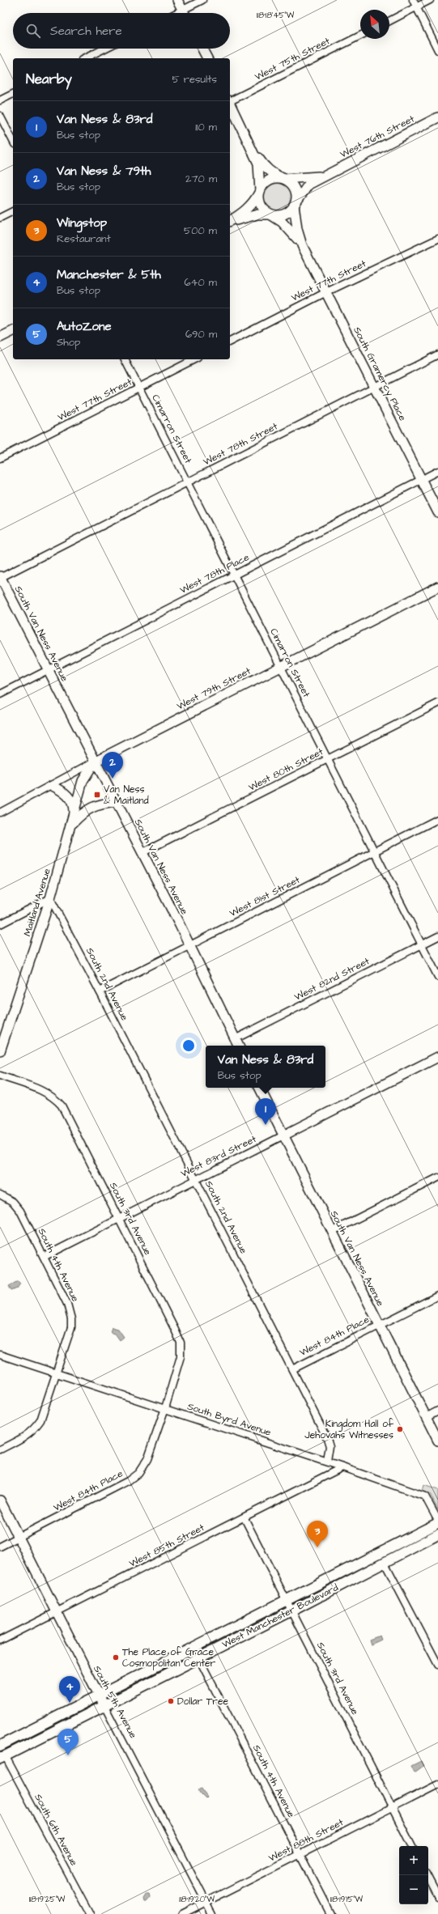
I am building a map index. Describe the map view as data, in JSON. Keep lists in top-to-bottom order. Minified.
{"streets":{"main road":["West Manchester Boulevard"],"street":["West 75th Street","West 76th Street","West 77th Street","South Gramercy Place","Cimarron Street","West 78th Street","West 78th Place","South Van Ness Avenue","West 79th Street","West 80th Street","West 81st Street","Maitland Avenue","West 82nd Street","South 2nd Avenue","West 83rd Street","South 3rd Avenue","South 4th Avenue","West 84th Place","South Byrd Avenue","West 85th Street","South 5th Avenue","South 6th Avenue","West 88th Street"]},"crossings":[["West 76th Street","South Gramercy Place"],["West 77th Street","South Gramercy Place"],["West 77th Street","Cimarron Street"],["South Gramercy Place","West 78th Street"],["South Gramercy Place","West 78th Place"],["Cimarron Street","West 78th Street"],["Cimarron Street","West 78th Place"],["Cimarron Street","West 79th Street"],["Cimarron Street","West 80th Street"],["Cimarron Street","West 81st Street"],["Cimarron Street","West 82nd Street"],["West 78th Street","South Van Ness Avenue"],["West 78th Place","South Van Ness Avenue"],["South Van Ness Avenue","West 79th Street"],["South Van Ness Avenue","West 80th Street"],["South Van Ness Avenue","West 81st Street"],["South Van Ness Avenue","Maitland Avenue"],["South Van Ness Avenue","West 82nd Street"],["South Van Ness Avenue","West 83rd Street"],["South Van Ness Avenue","West 84th Place"],["West 79th Street","Maitland Avenue"],["West 81st Street","South 2nd Avenue"],["Maitland Avenue","South 2nd Avenue"],["South 2nd Avenue","West 83rd Street"],["South 2nd Avenue","West 84th Place"],["South 2nd Avenue","South Byrd Avenue"],["West 83rd Street","South 3rd Avenue"],["West 83rd Street","South 4th Avenue"],["South 3rd Avenue","West 84th Place"],["South 3rd Avenue","South Byrd Avenue"],["South 3rd Avenue","West 85th Street"],["South 3rd Avenue","West Manchester Boulevard"],["South 3rd Avenue","West 88th Street"],["South 4th Avenue","South Byrd Avenue"],["South 4th Avenue","West Manchester Boulevard"],["South 4th Avenue","West 88th Street"],["West 84th Place","South Byrd Avenue"],["West 84th Place","South 5th Avenue"],["South Byrd Avenue","West 85th Street"],["South Byrd Avenue","West Manchester Boulevard"],["West 85th Street","South 5th Avenue"],["West Manchester Boulevard","South 5th Avenue"],["West Manchester Boulevard","South 6th Avenue"],["South 5th Avenue","West 88th Street"]],"places":{"transit":["Van Ness & Maitland"],"other":["Kingdom Hall of Jehovahs Witnesses","The Place of Grace Cosmopolitan Center","Dollar Tree"]},"north":"top left","page":{"search":"Search here","heading":["Nearby","5 results"],"list":[{"mark":"1","name":"Van Ness & 83rd","note":"Bus stop","value":"110 m"},{"mark":"2","name":"Van Ness & 79th","note":"Bus stop","value":"270 m"},{"mark":"3","name":"Wingstop","note":"Restaurant","value":"500 m"},{"mark":"4","name":"Manchester & 5th","note":"Bus stop","value":"640 m"},{"mark":"5","name":"AutoZone","note":"Shop","value":"690 m"}],"pins":["2","1","3","4","5"],"popup":["Van Ness & 83rd","Bus stop"],"map_buttons":["+","−"]},"coordinates":["118°18'45\"W","118°19'25\"W","118°19'20\"W","118°19'15\"W"]}
